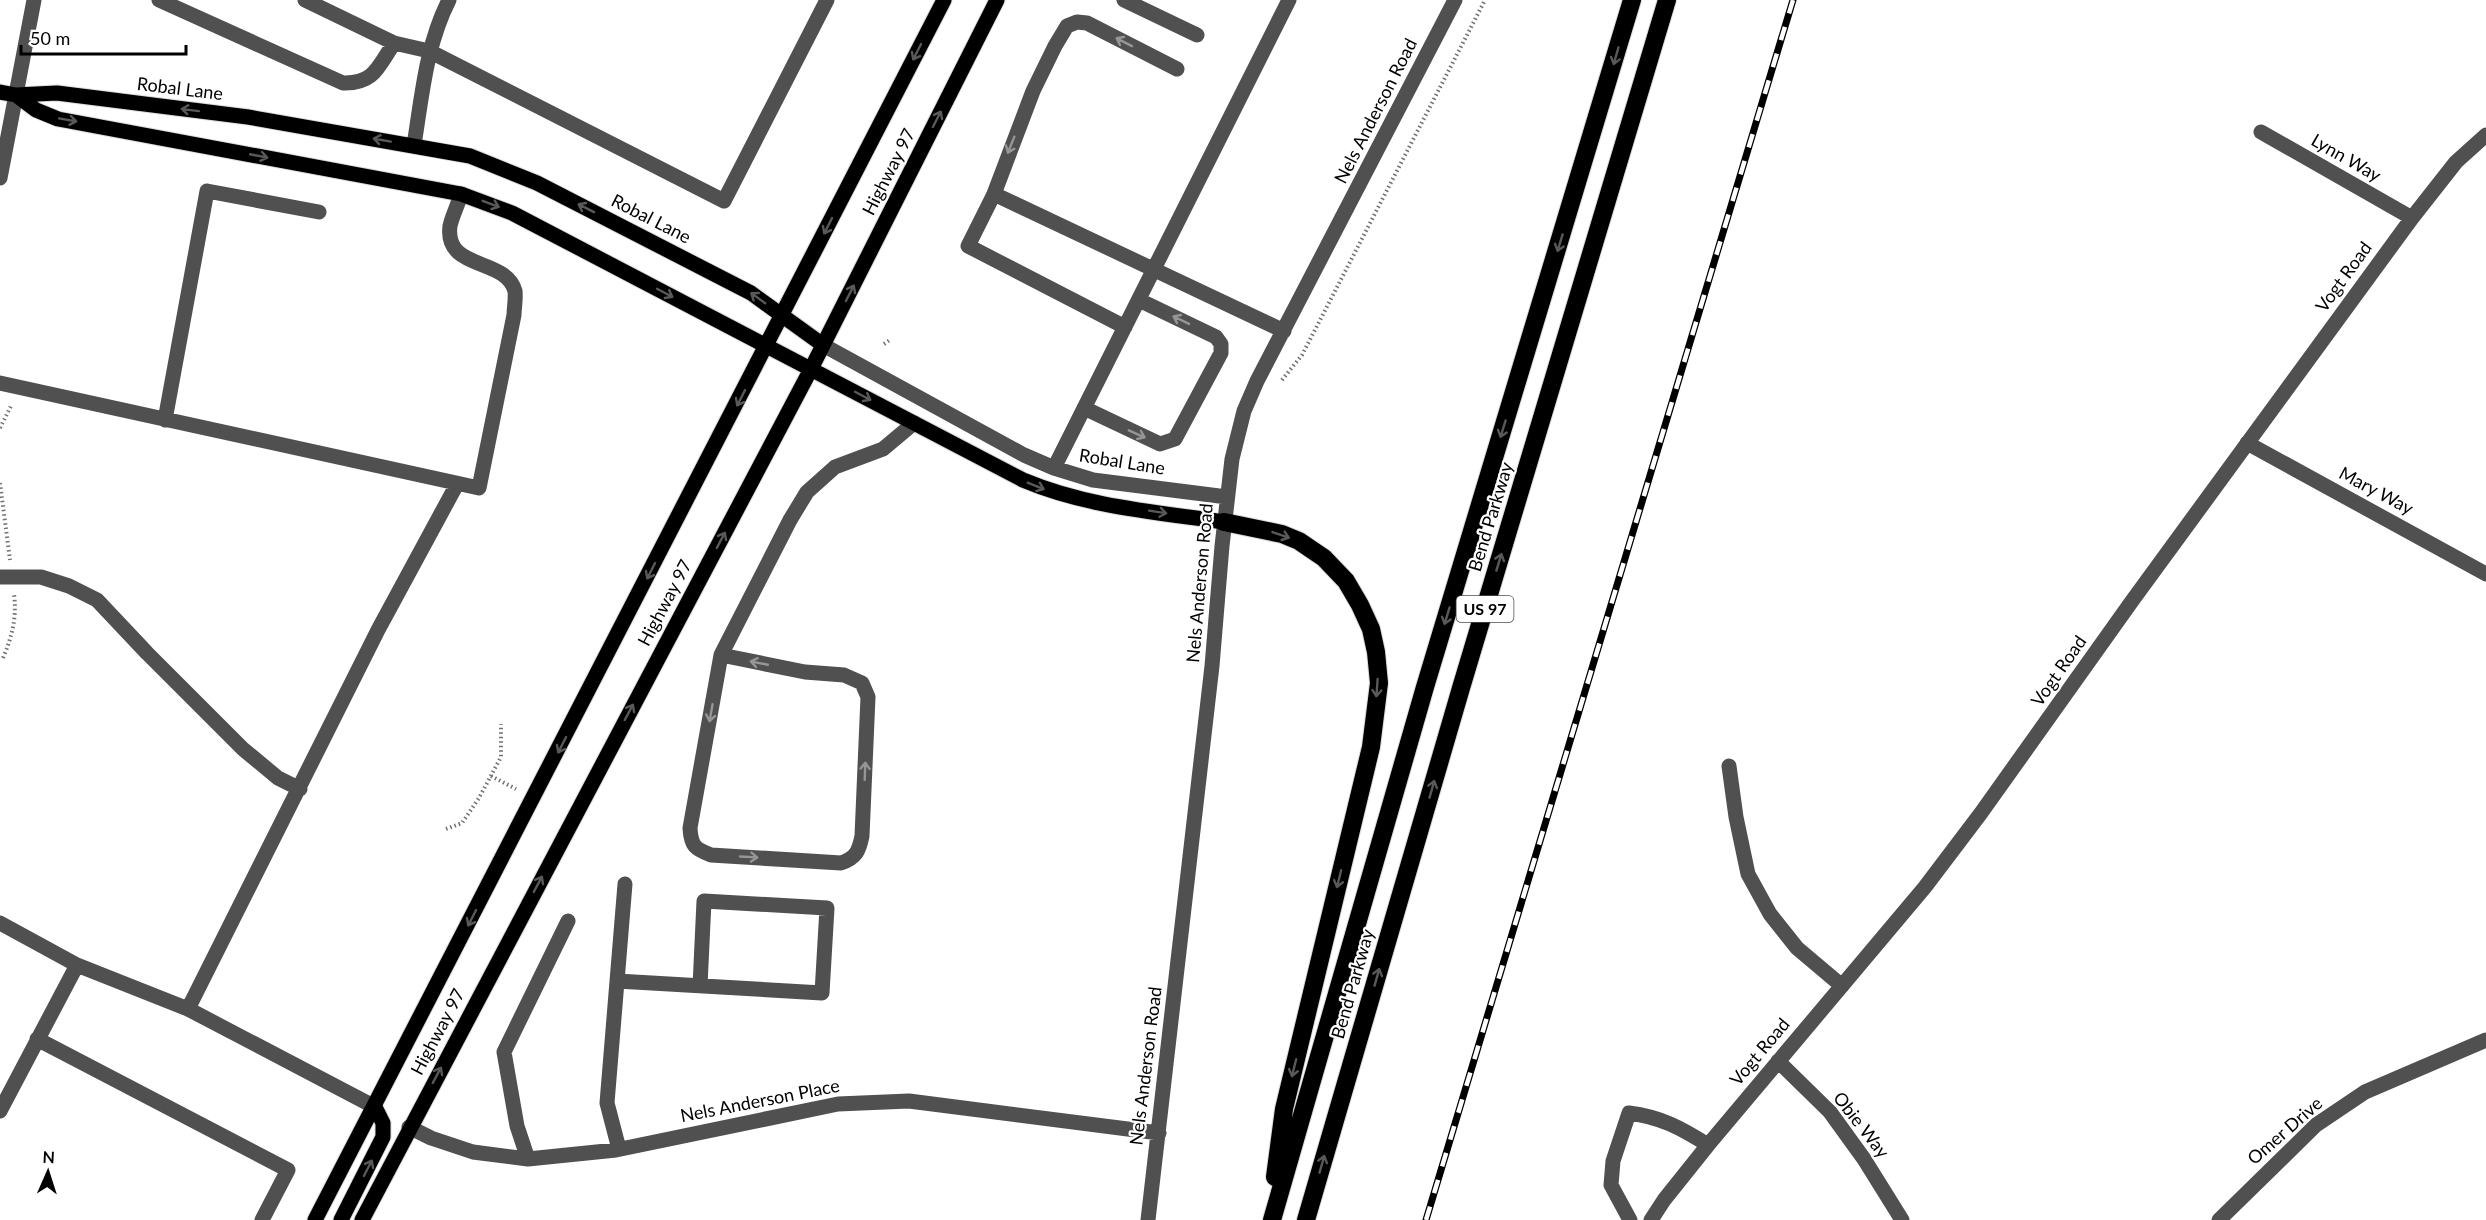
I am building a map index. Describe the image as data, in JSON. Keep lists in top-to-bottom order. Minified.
{"streets":{"highway":["Bend Parkway","US 97"],"main road":["Robal Lane","Highway 97"],"street":["Nels Anderson Road","Lynn Way","Vogt Road","Mary Way","Nels Anderson Place","Obie Way","Omer Drive"]},"crossings":[["Robal Lane","Nels Anderson Road"],["Robal Lane","Highway 97"],["Nels Anderson Road","Nels Anderson Place"],["Lynn Way","Vogt Road"],["Highway 97","Nels Anderson Place"],["Vogt Road","Mary Way"],["Vogt Road","Obie Way"]],"scale_bar":"50 m","north":"top"}
